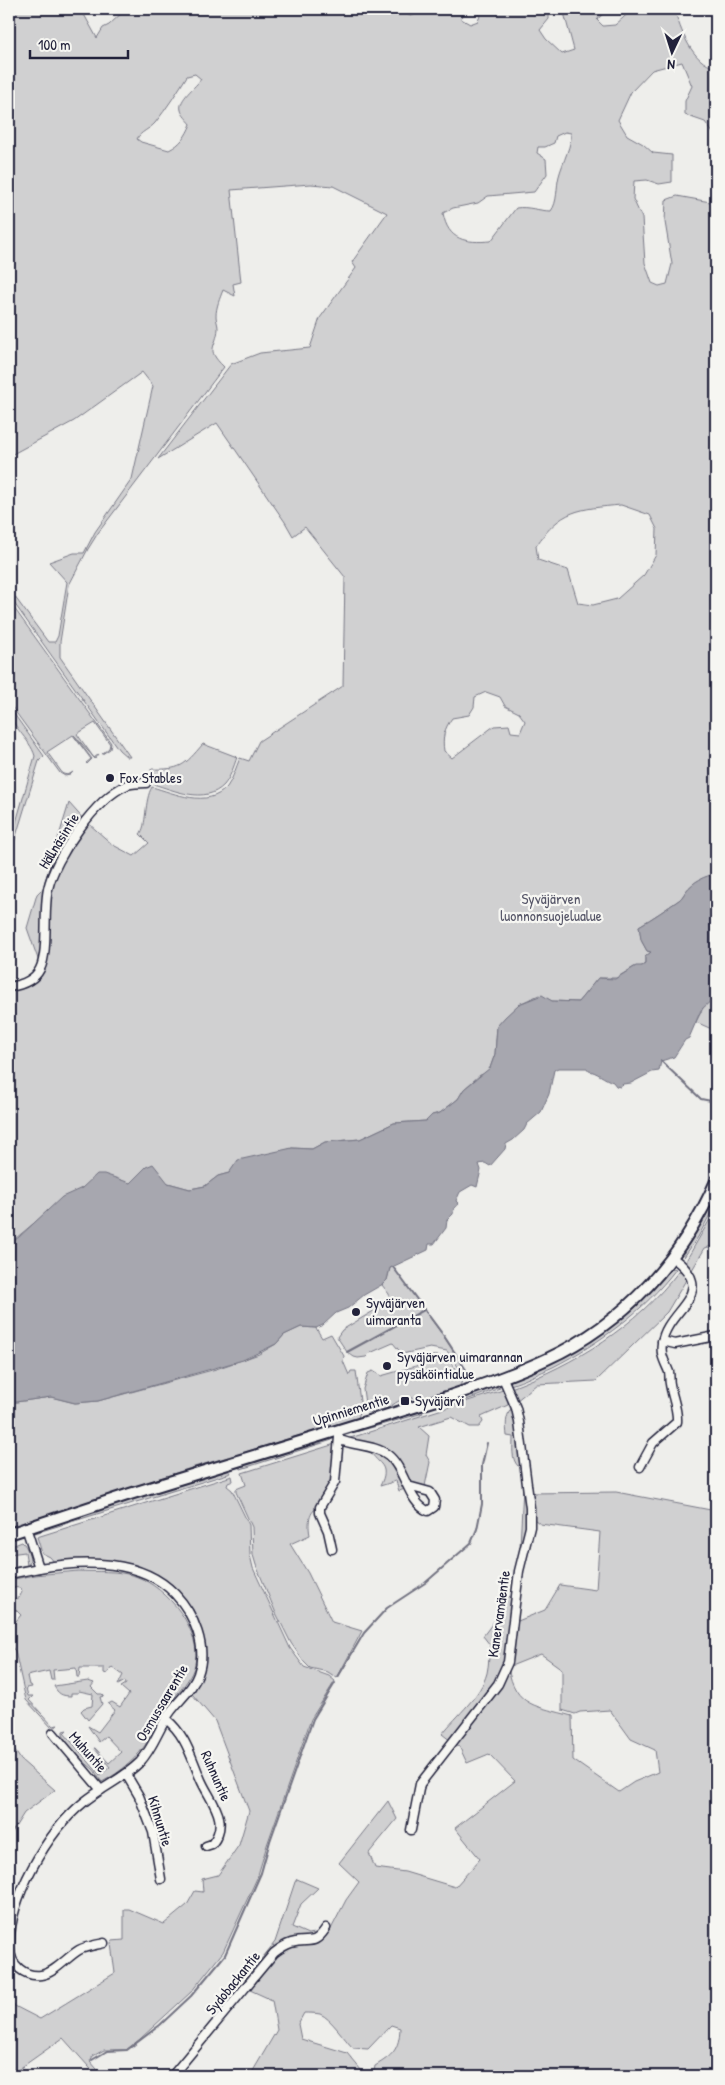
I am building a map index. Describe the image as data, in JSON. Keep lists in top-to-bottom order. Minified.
{"streets":{"main road":["Upinniementie"],"street":["Hällnäsintie","Kanervamäentie","Osmussaarentie","Muhuntie","Ruhnuntie","Kihnuntie","Sydobackantie"]},"crossings":[["Upinniementie","Kanervamäentie"],["Osmussaarentie","Muhuntie"],["Osmussaarentie","Ruhnuntie"],["Osmussaarentie","Kihnuntie"]],"parks":["Syväjärven luonnonsuojelualue"],"places":{"other":["Fox Stables","Syväjärven uimaranta","Syväjärven uimarannan pysäköintialue"],"transit":["Syväjärvi"]},"scale_bar":"100 m","north":"bottom"}
